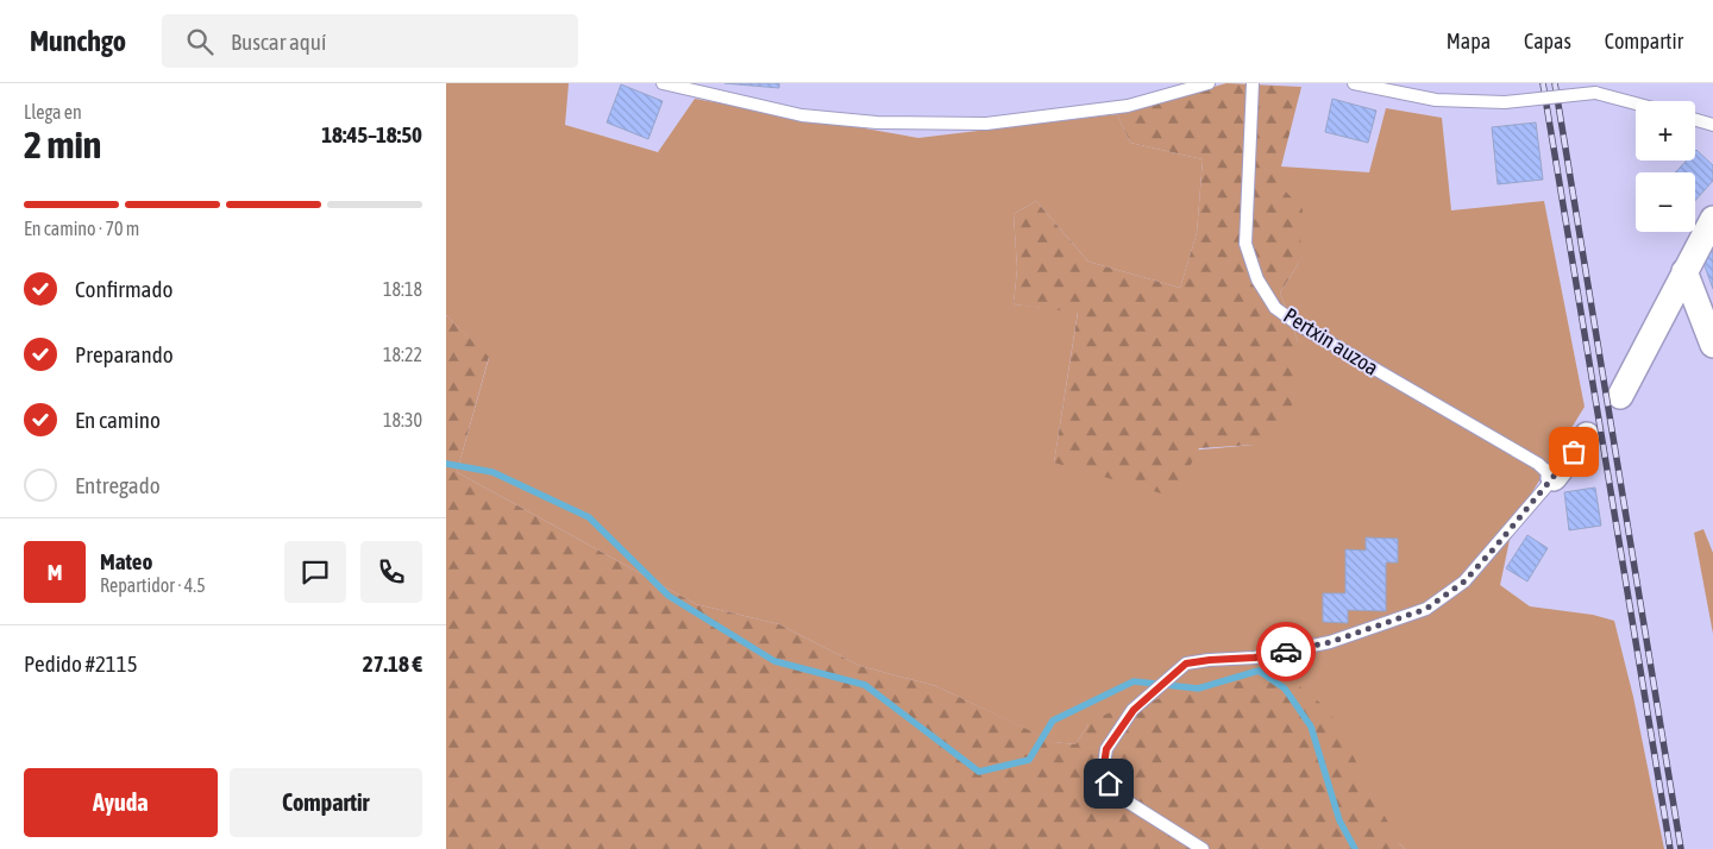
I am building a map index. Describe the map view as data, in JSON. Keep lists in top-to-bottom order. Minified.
{"streets":{"lane":["Pertxin auzoa"]},"page":{"header":"Munchgo","search":"Buscar aquí","nav":["Mapa","Capas","Compartir"],"heading":["2 min","Llega en","18:45–18:50"],"panel":["Mateo","Repartidor · 4.5","Pedido #2115","27.18 €"],"map_buttons":["+","−"],"bar":"En camino · 70 m","list":[["Confirmado","18:18"],["Preparando","18:22"],["En camino","18:30"],"Entregado"],"round":"M","buttons":["Ayuda","Compartir"]}}
